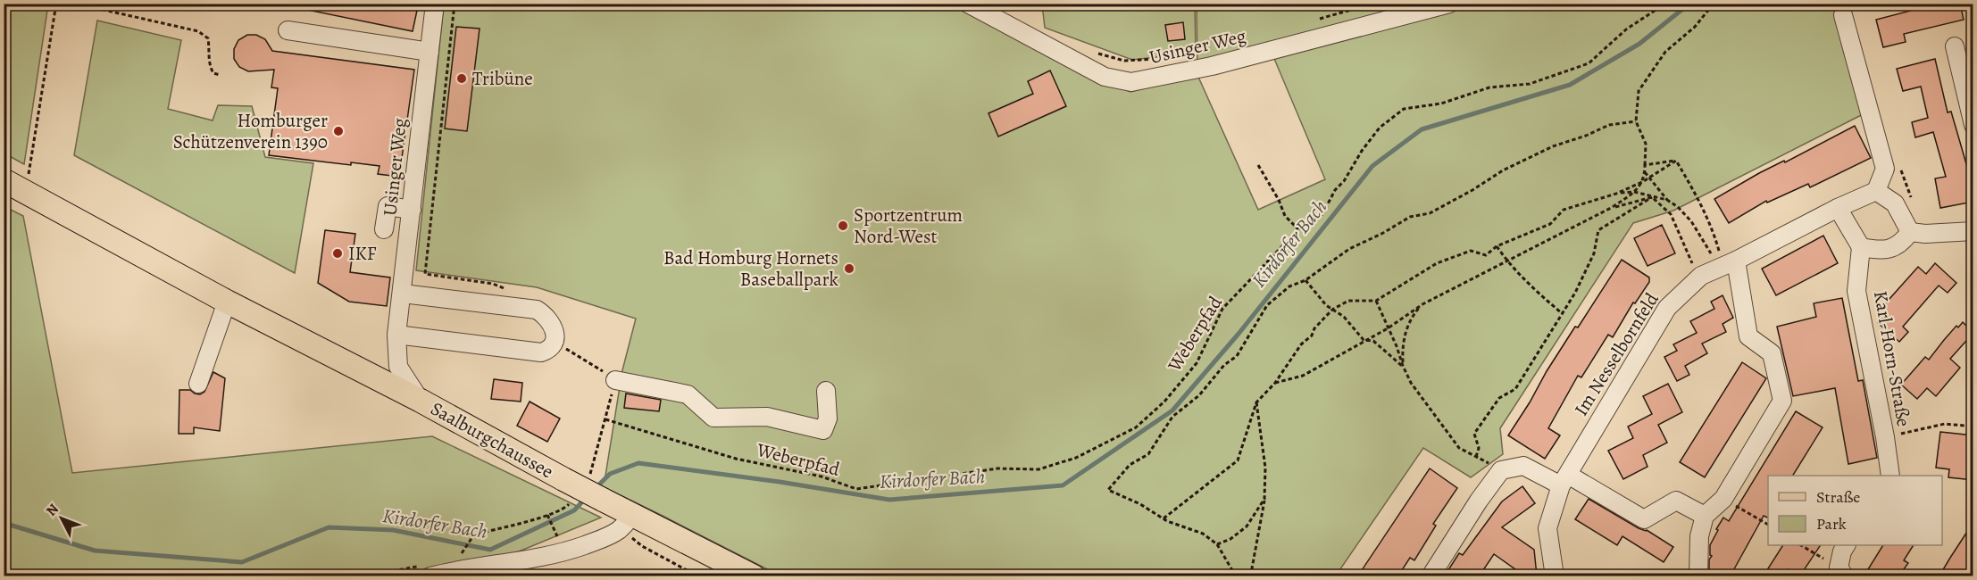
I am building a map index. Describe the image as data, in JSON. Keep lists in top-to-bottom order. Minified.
{"streets":{"main road":["Saalburgchaussee"],"street":["Usinger Weg","Im Nesselbornfeld","Karl-Horn-Straße"],"path":["Weberpfad"]},"crossings":[["Usinger Weg","Saalburgchaussee"],["Im Nesselbornfeld","Karl-Horn-Straße"]],"water":["Kirdorfer Bach"],"places":["Tribüne","Homburger Schützenverein 1390","Sportzentrum Nord-West","IKF","Bad Homburg Hornets Baseballpark"],"legend":["Straße","Park"],"north":"top left"}
